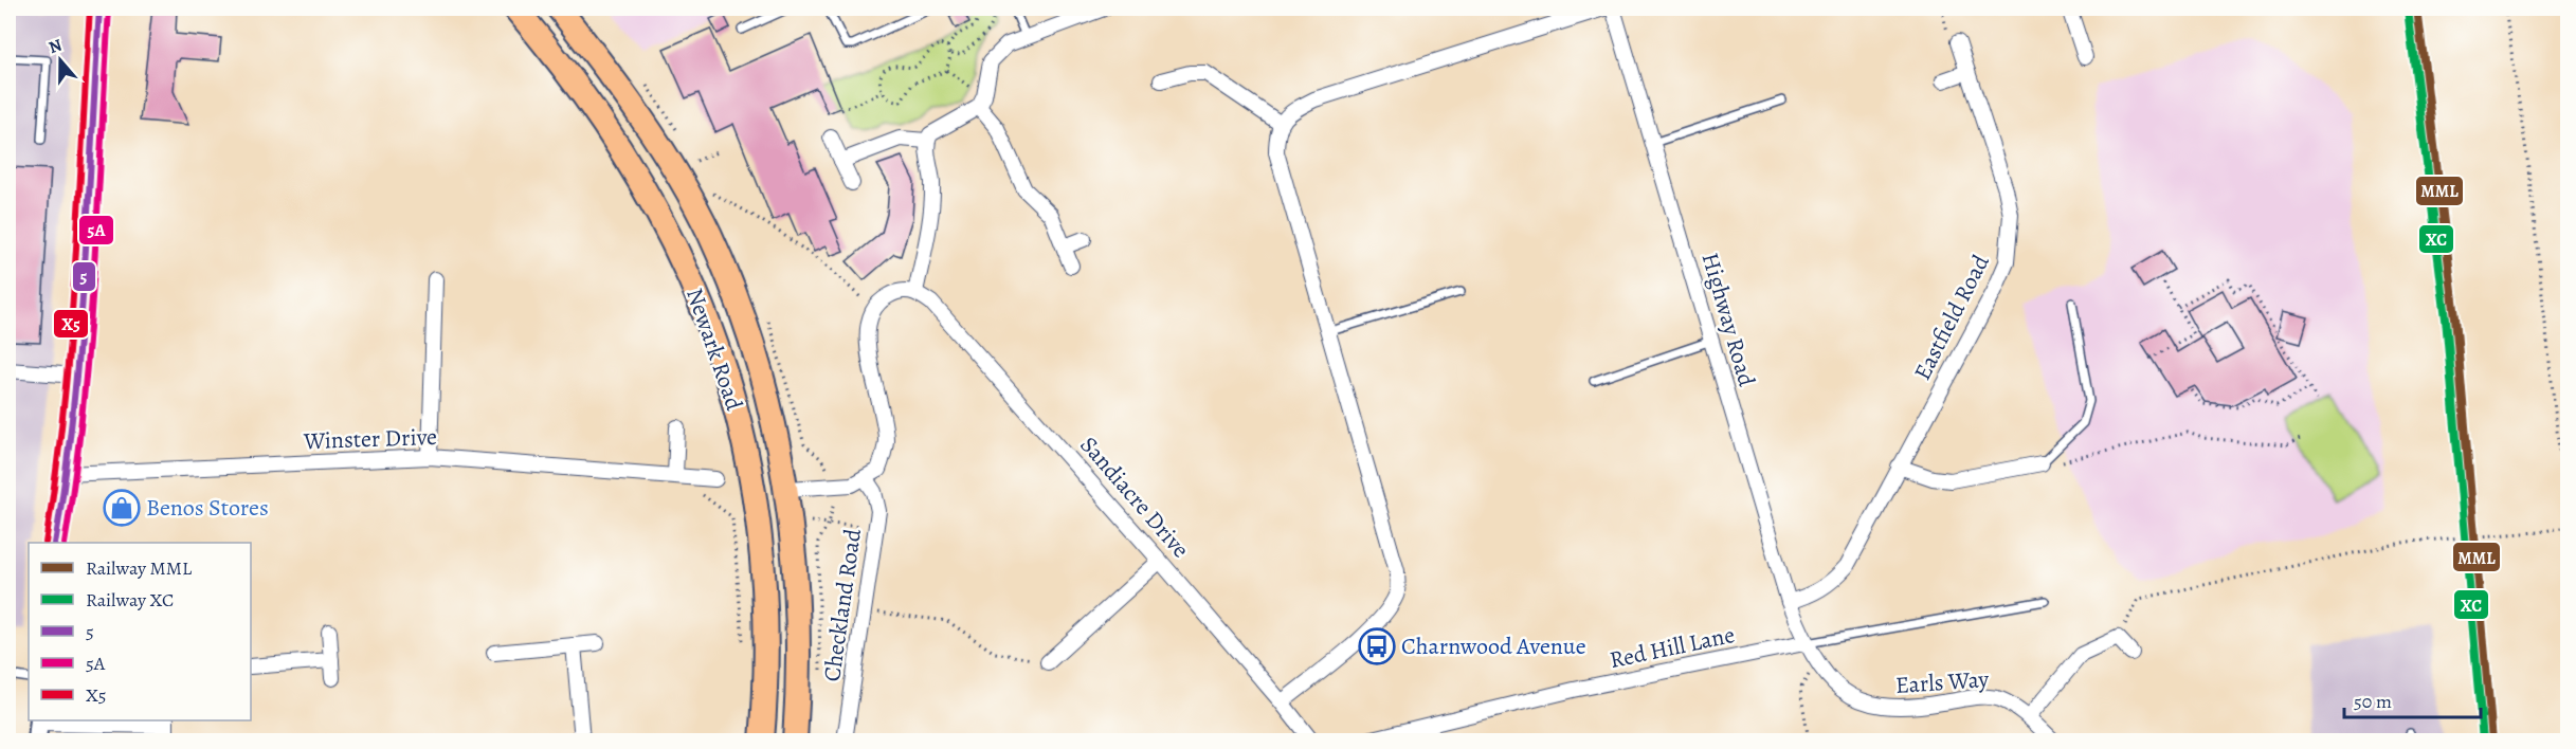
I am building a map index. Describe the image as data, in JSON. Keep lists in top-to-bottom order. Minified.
{"streets":{"highway":["Newark Road"],"street":["Eastfield Road","Highway Road","Winster Drive","Sandiacre Drive","Checkland Road","Red Hill Lane","Earls Way"]},"crossings":[["Eastfield Road","Highway Road"],["Highway Road","Red Hill Lane"],["Highway Road","Earls Way"],["Red Hill Lane","Earls Way"]],"places":{"shop":["Benos Stores"],"bus stop":["Charnwood Avenue"]},"lines":["rail line MML","transit line 5","transit line X5","rail line XC","transit line 5A"],"legend":["Railway MML","Railway XC","5","5A","X5"],"scale_bar":"50 m","north":"top"}
